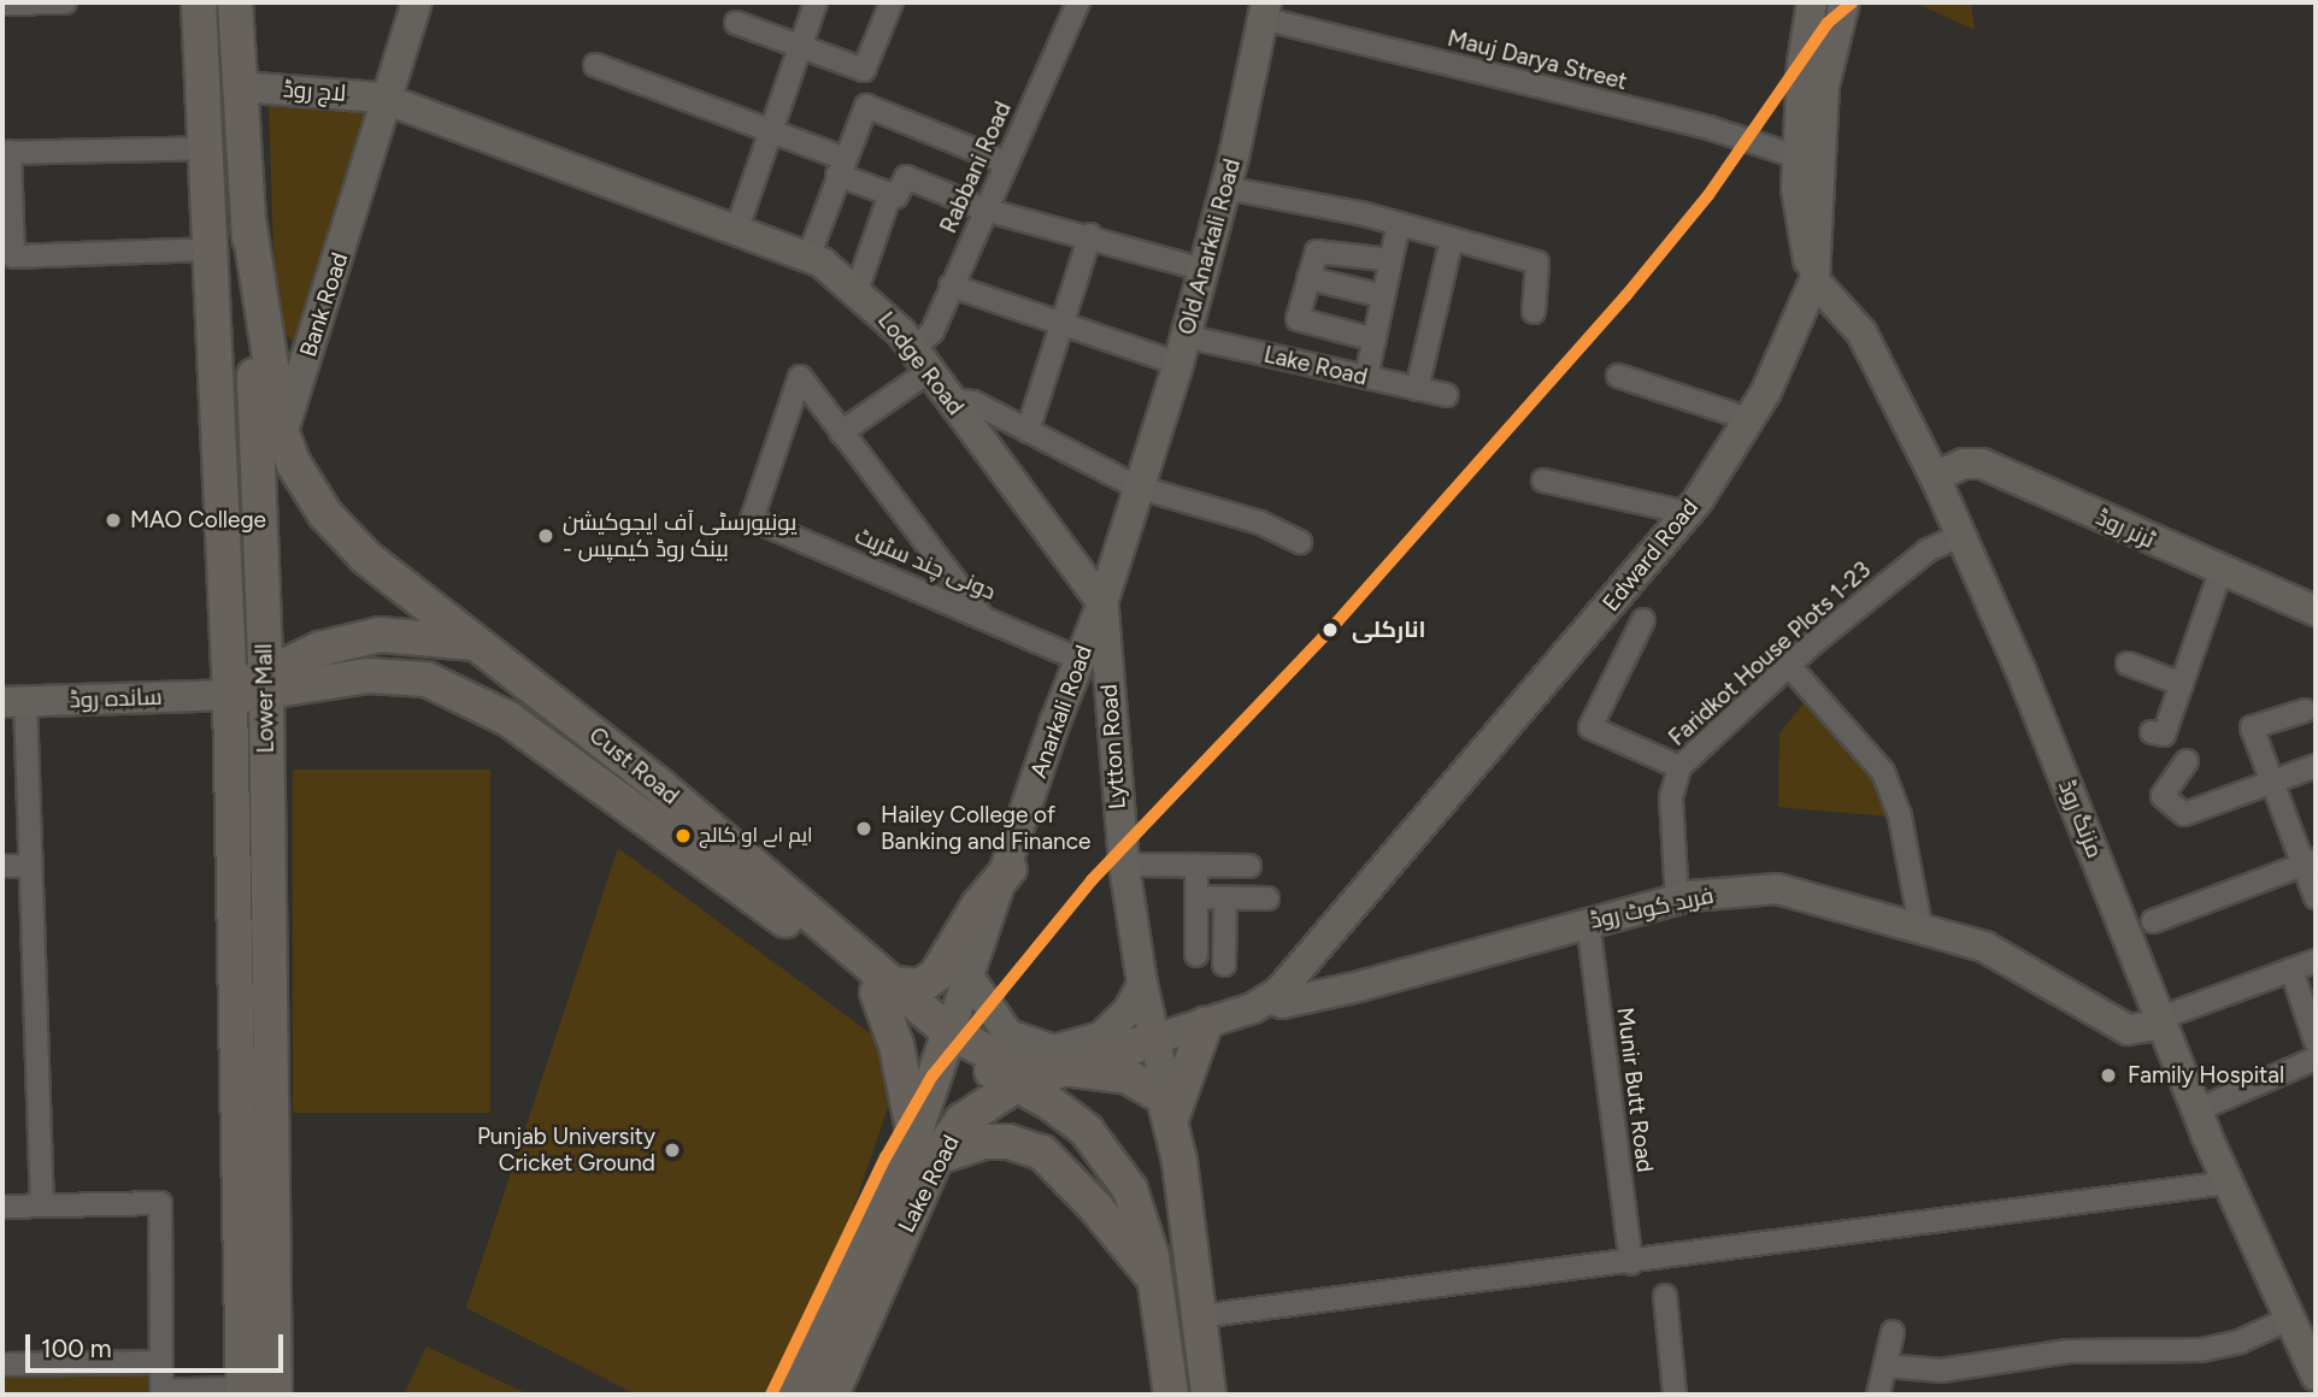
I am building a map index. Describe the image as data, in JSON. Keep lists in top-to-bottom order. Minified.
{"streets":{"main road":["Lake Road","Lower Mall","Cust Road"],"street":["Mauj Darya Street","Rabbani Road","Old Anarkali Road","Bank Road","Lodge Road","ٹرنر روڈ","Edward Road","دونی چند سٹریٹ","Faridkot House Plots 1-23","ساندہ روڈ","Anarkali Road","Lytton Road","مزنگ روڈ","فرید کوٹ روڈ","Munir Butt Road"]},"crossings":[["Mauj Darya Street","Old Anarkali Road"],["Rabbani Road","Lodge Road"],["Rabbani Road","Lake Road"],["Rabbani Road","دونی چند سٹریٹ"],["Old Anarkali Road","Lake Road"],["Old Anarkali Road","Anarkali Road"],["Bank Road","Lodge Road"],["Bank Road","Lower Mall"],["Bank Road","Cust Road"],["Lodge Road","Lower Mall"],["Lodge Road","Anarkali Road"],["Lodge Road","Lytton Road"],["Lake Road","Lytton Road"],["Lake Road","Cust Road"],["ٹرنر روڈ","مزنگ روڈ"],["Edward Road","مزنگ روڈ"],["Edward Road","فرید کوٹ روڈ"],["دونی چند سٹریٹ","Anarkali Road"],["Faridkot House Plots 1-23","مزنگ روڈ"],["Faridkot House Plots 1-23","فرید کوٹ روڈ"],["ساندہ روڈ","Lower Mall"],["Lower Mall","Cust Road"],["Anarkali Road","Lytton Road"],["Anarkali Road","Cust Road"],["Lytton Road","Cust Road"],["مزنگ روڈ","فرید کوٹ روڈ"],["فرید کوٹ روڈ","Munir Butt Road"]],"places":["MAO College","یونیورسٹی آف ایجوکیشن - بینک روڈ کیمپس","انارکلی","Hailey College of Banking and Finance","ایم اے او کالج","Family Hospital","Punjab University Cricket Ground"],"scale_bar":"100 m"}
